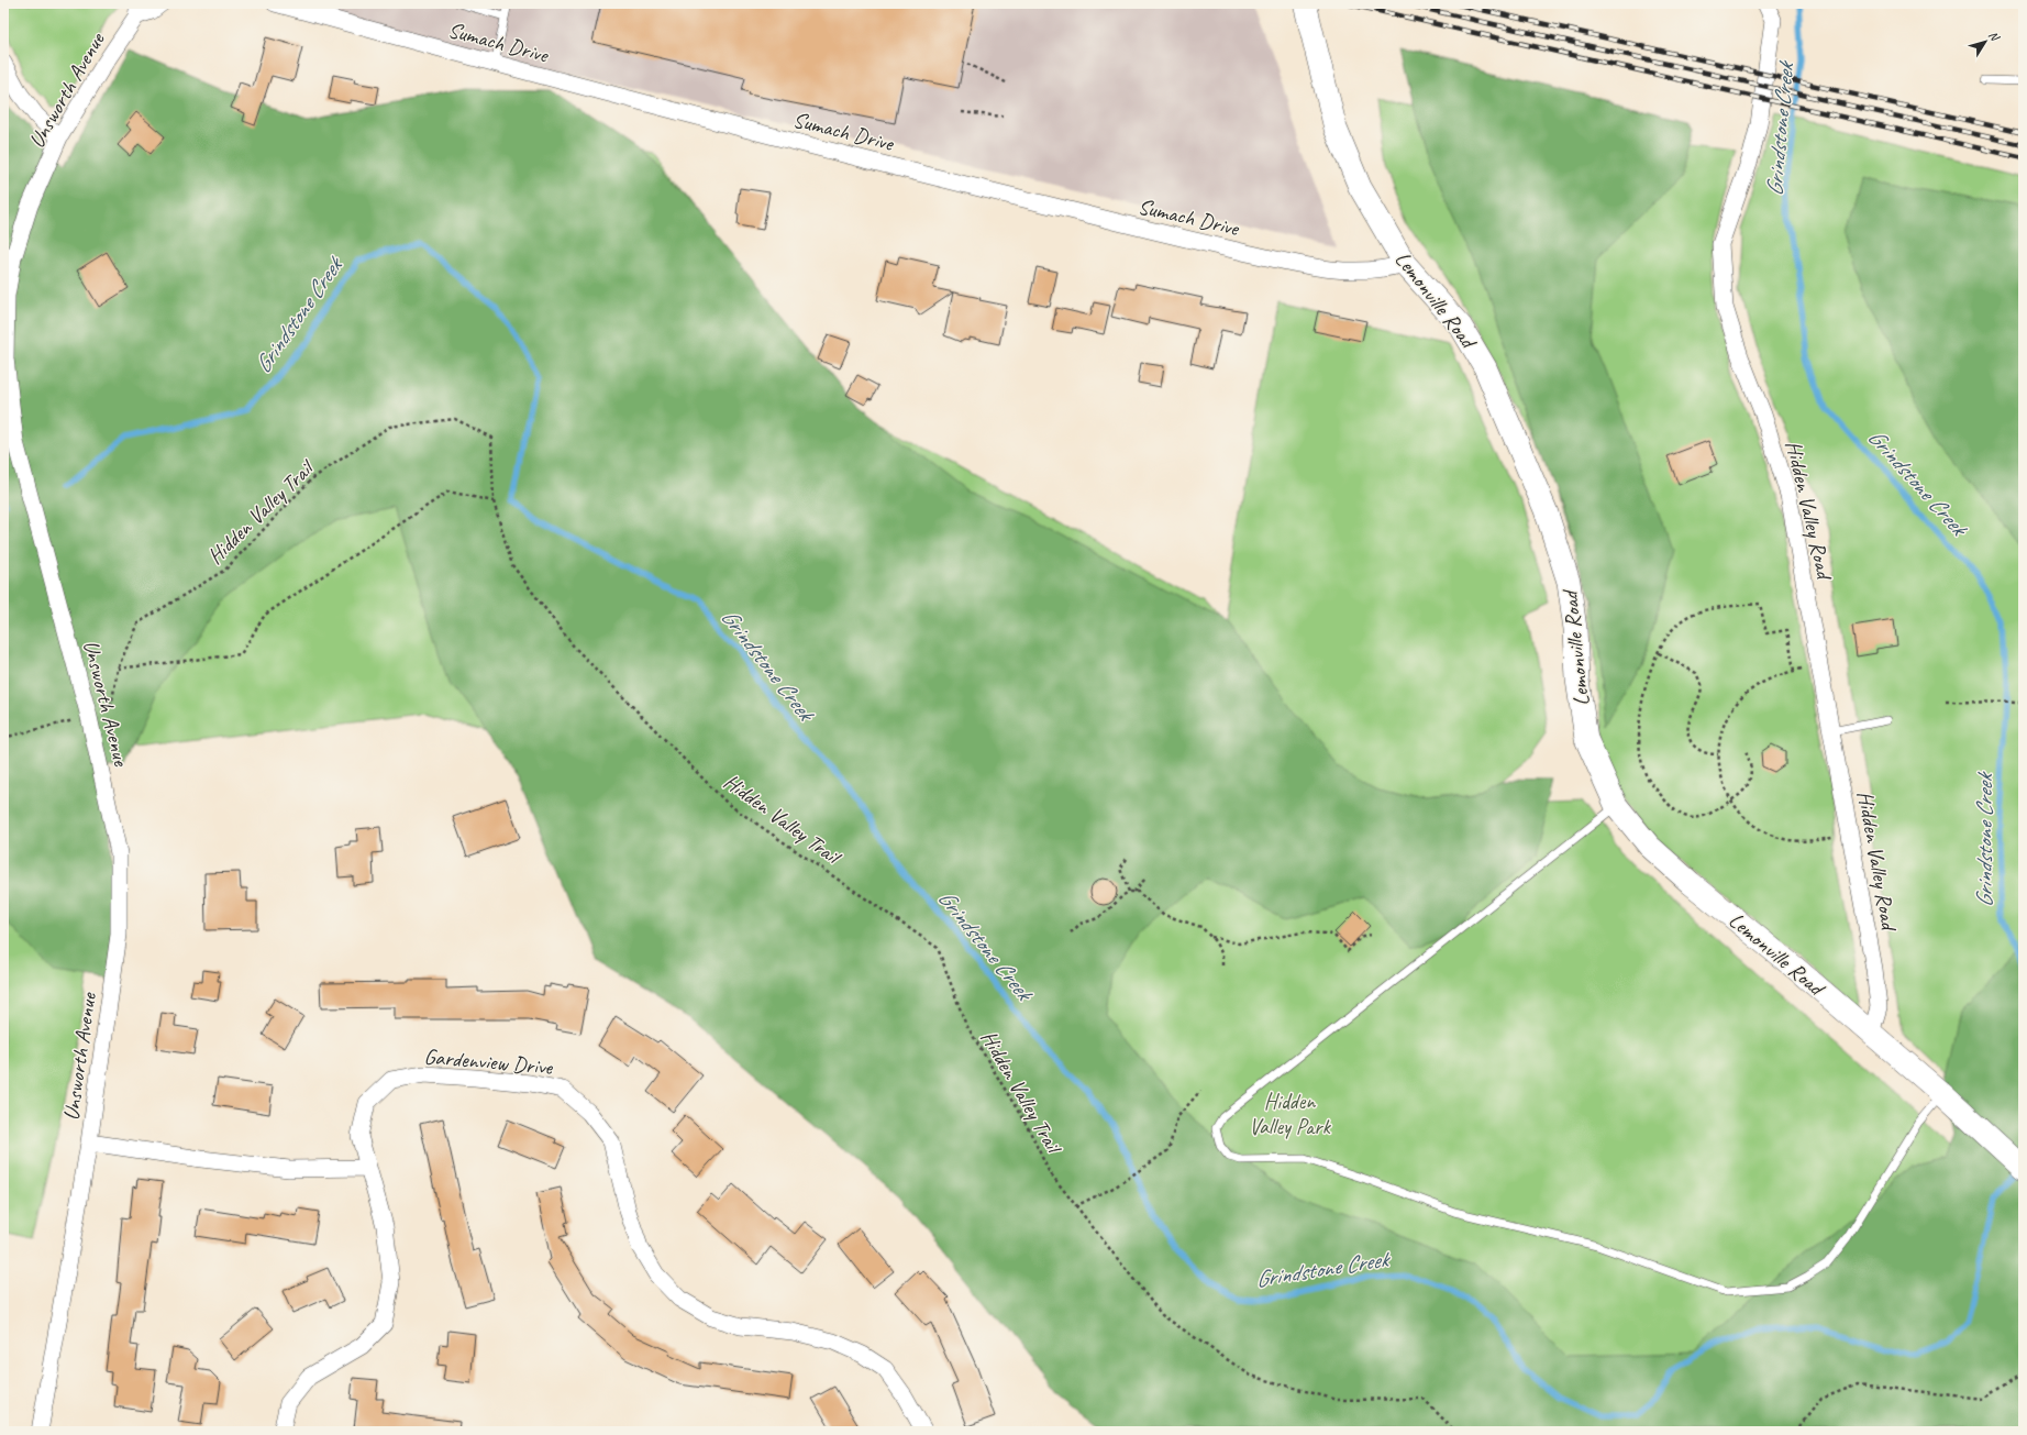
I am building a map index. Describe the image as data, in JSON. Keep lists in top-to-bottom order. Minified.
{"streets":{"street":["Sumach Drive","Unsworth Avenue","Lemonville Road","Hidden Valley Road","Gardenview Drive"],"path":["Hidden Valley Trail"]},"crossings":[["Sumach Drive","Lemonville Road"],["Unsworth Avenue","Hidden Valley Trail"],["Lemonville Road","Hidden Valley Road"]],"water":["Grindstone Creek"],"parks":["Hidden Valley Park"],"north":"top right"}
